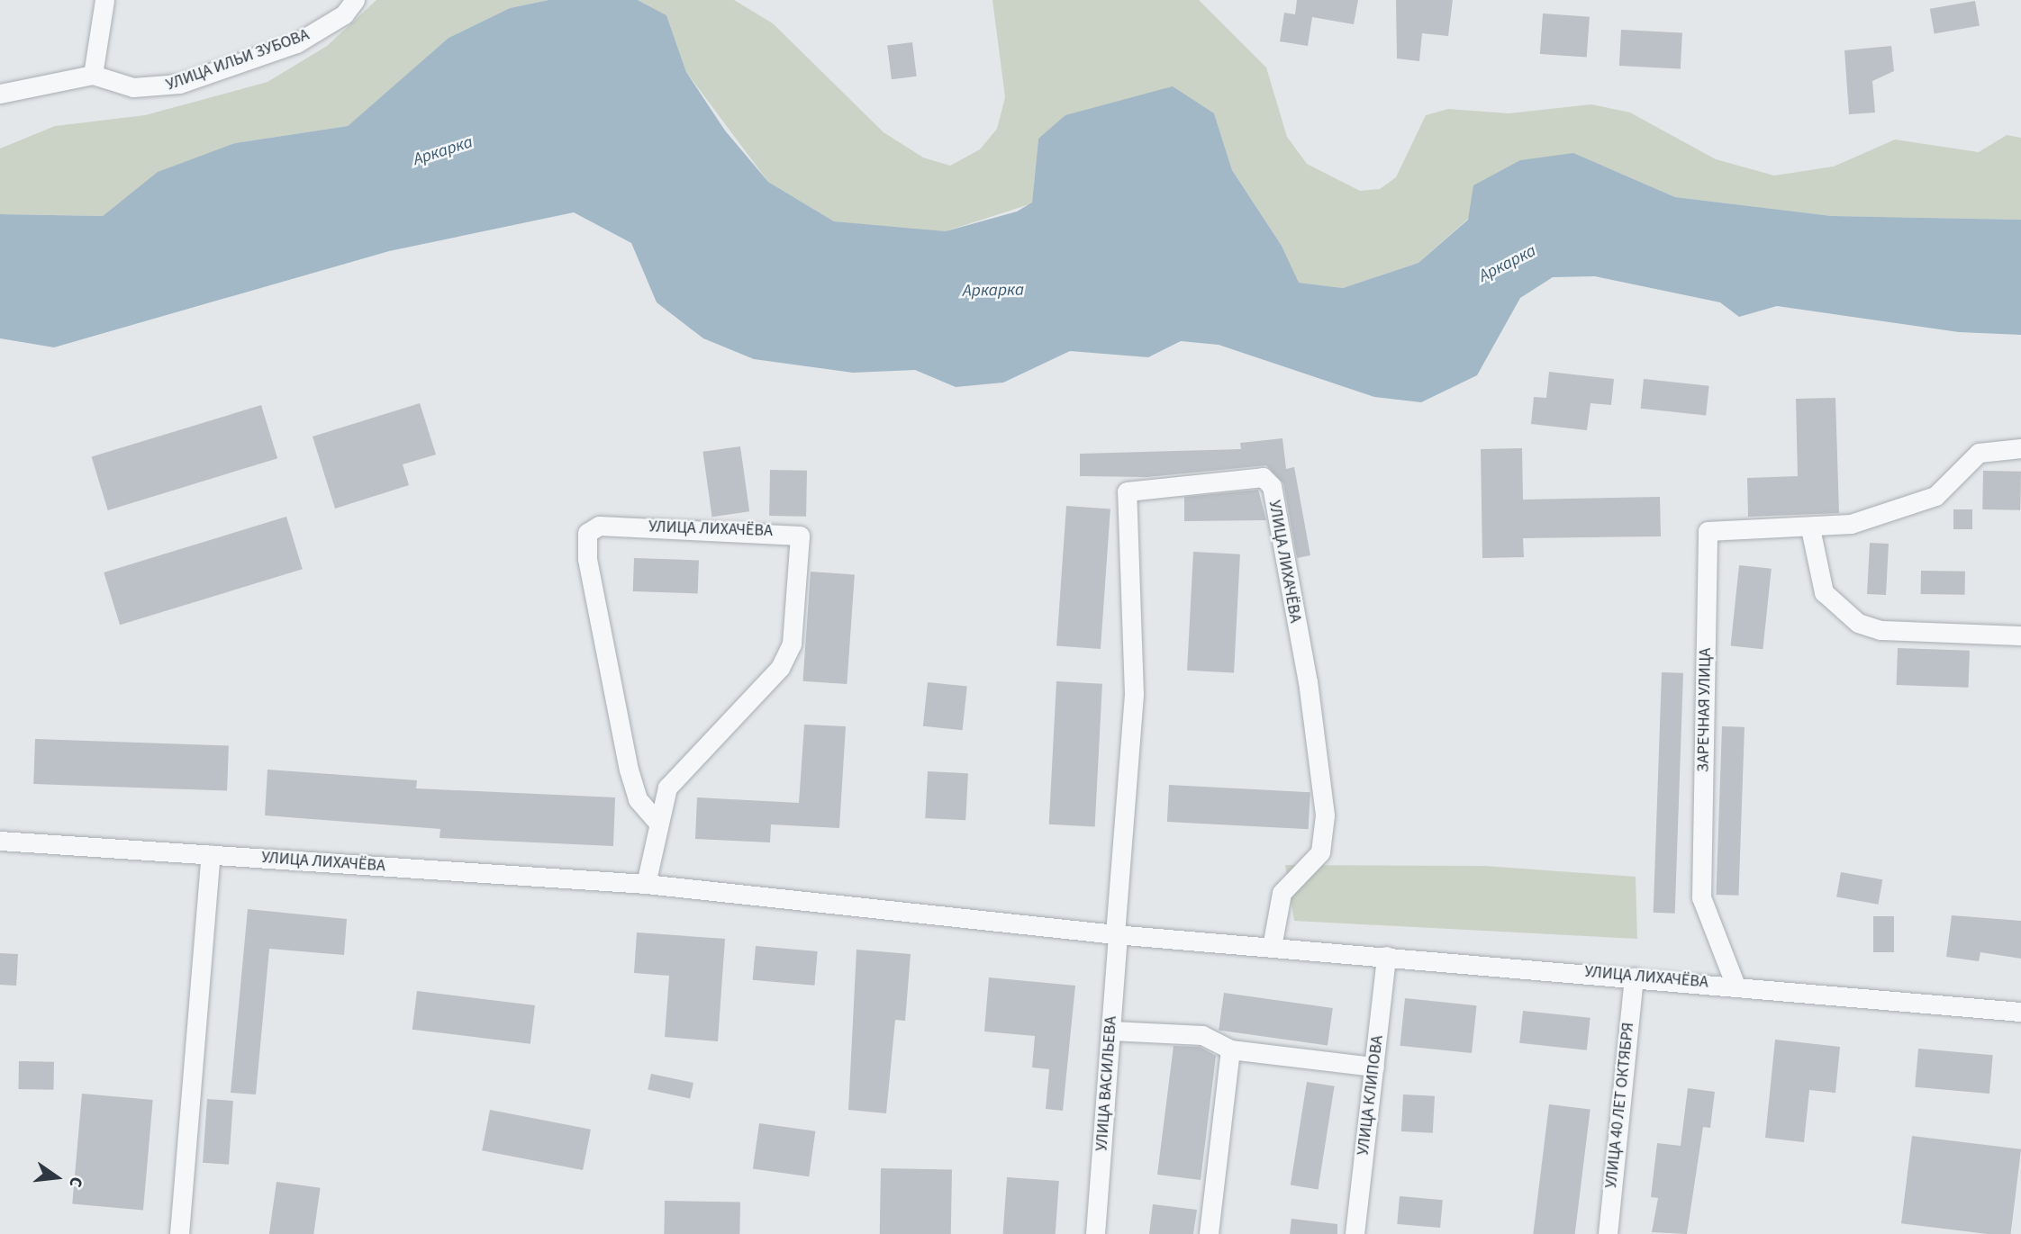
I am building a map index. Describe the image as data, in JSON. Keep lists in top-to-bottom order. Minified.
{"streets":{"street":["УЛИЦА ИЛЬИ ЗУБОВА","УЛИЦА ЛИХАЧЁВА","ЗАРЕЧНАЯ УЛИЦА","УЛИЦА ВАСИЛЬЕВА","УЛИЦА КЛИПОВА","УЛИЦА 40 ЛЕТ ОКТЯБРЯ"]},"crossings":[["УЛИЦА ЛИХАЧЁВА","ЗАРЕЧНАЯ УЛИЦА"],["УЛИЦА ЛИХАЧЁВА","УЛИЦА ВАСИЛЬЕВА"],["УЛИЦА ЛИХАЧЁВА","УЛИЦА КЛИПОВА"],["УЛИЦА ЛИХАЧЁВА","УЛИЦА 40 ЛЕТ ОКТЯБРЯ"]],"water":["Аркарка"],"north":"right"}
